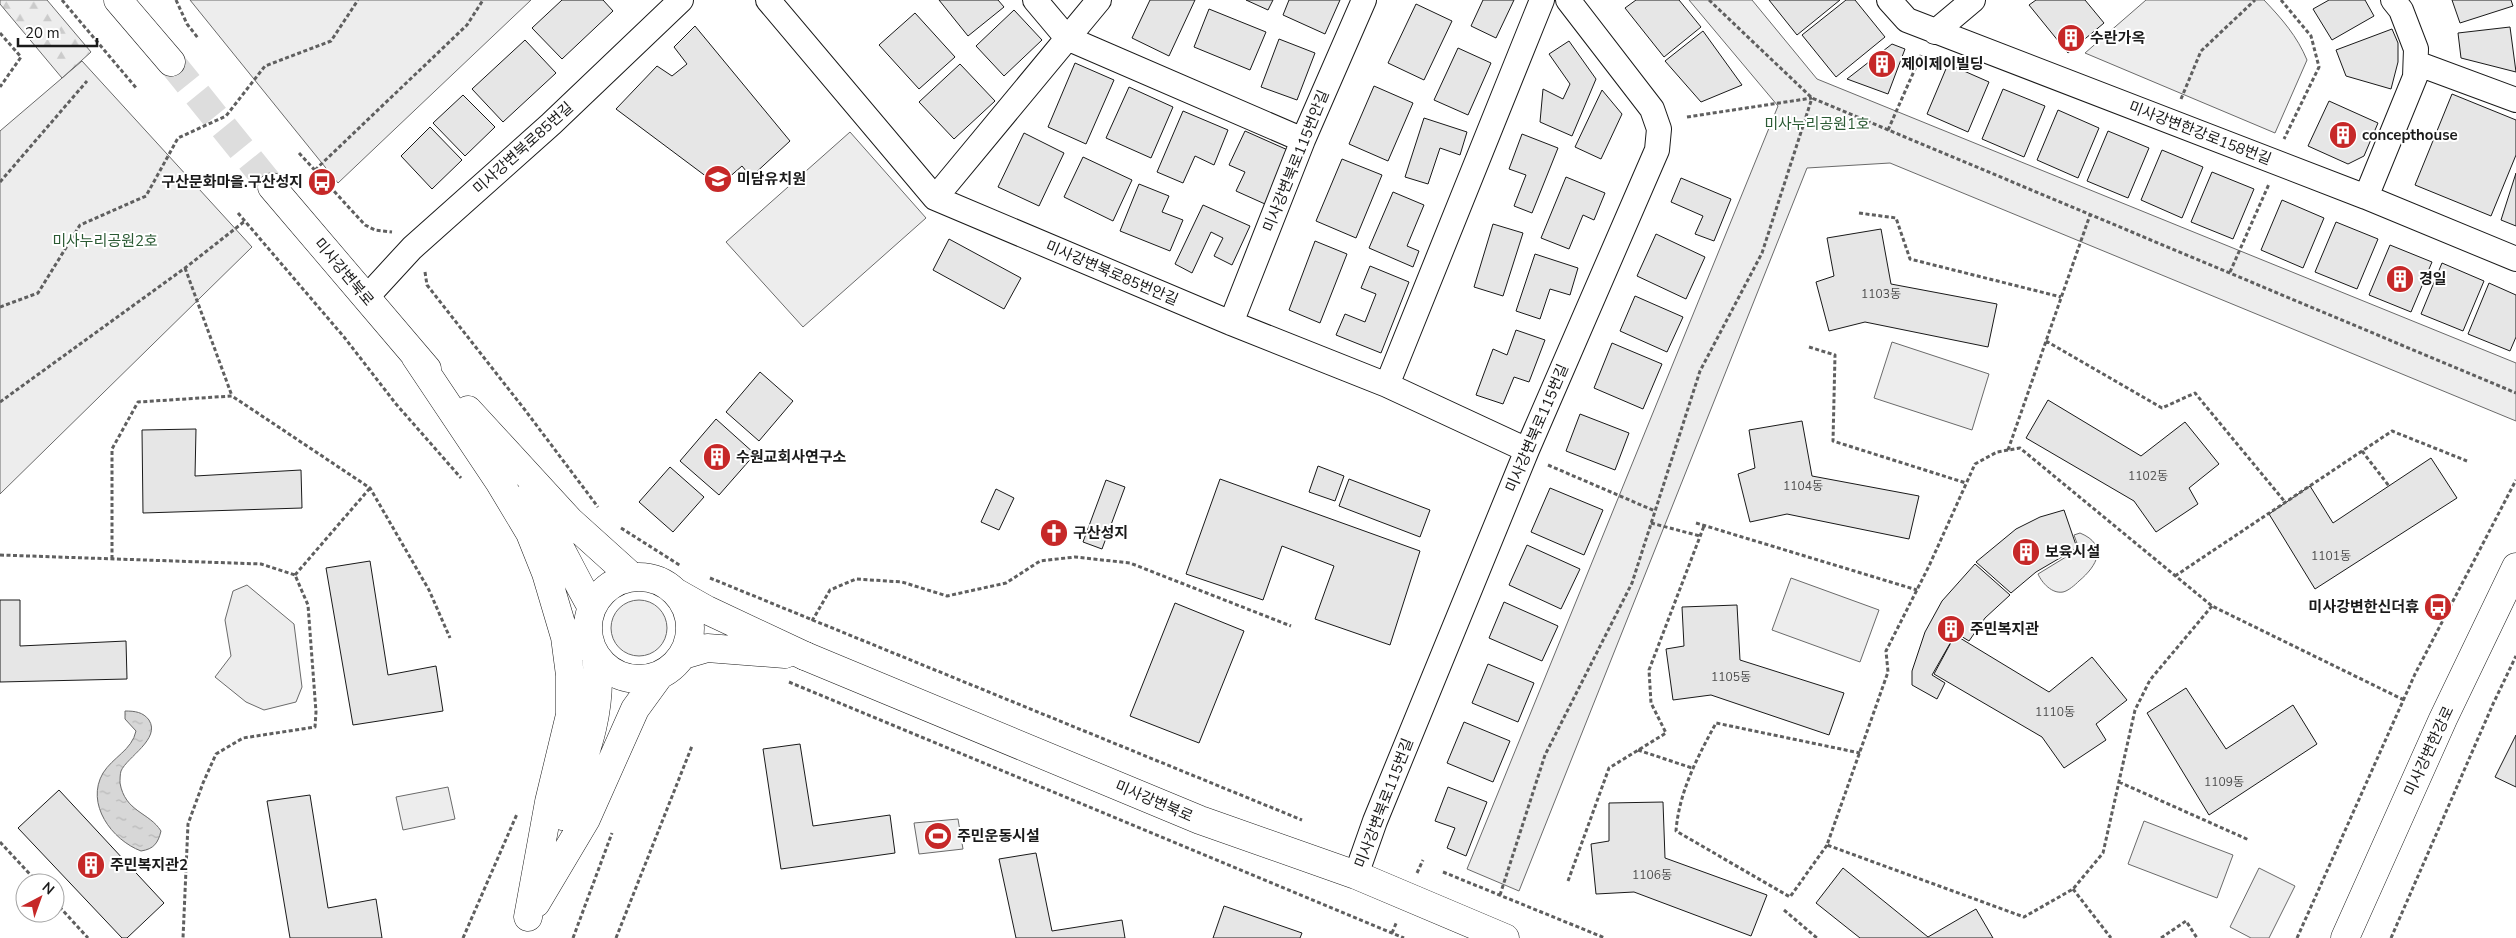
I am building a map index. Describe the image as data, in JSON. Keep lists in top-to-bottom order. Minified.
{"streets":{"main road":["미사강변북로","미사강변한강로"],"street":["미사강변한강로158번길","미사강변북로85번길","미사강변북로115번안길","미사강변북로85번안길","미사강변북로115번길"]},"crossings":[["미사강변북로85번길","미사강변북로"],["미사강변북로115번안길","미사강변북로85번안길"],["미사강변북로","미사강변북로115번길"],["미사강변북로85번안길","미사강변북로115번길"]],"parks":["미사누리공원1호","미사누리공원2호"],"places":{"building":["수란가옥","제이제이빌딩","concepthouse","경일","수원교회사연구소","보육시설","주민복지관","주민복지관2"],"school or university":["미담유치원"],"bus stop":["구산문화마을.구산성지","미사강변한신더휴"],"church":["구산성지"],"sports":["주민운동시설"]},"house_numbers":["1103동","1102동","1104동","1101동","1105동","1110동","1109동","1106동"],"scale_bar":"20 m","north":"top right"}
